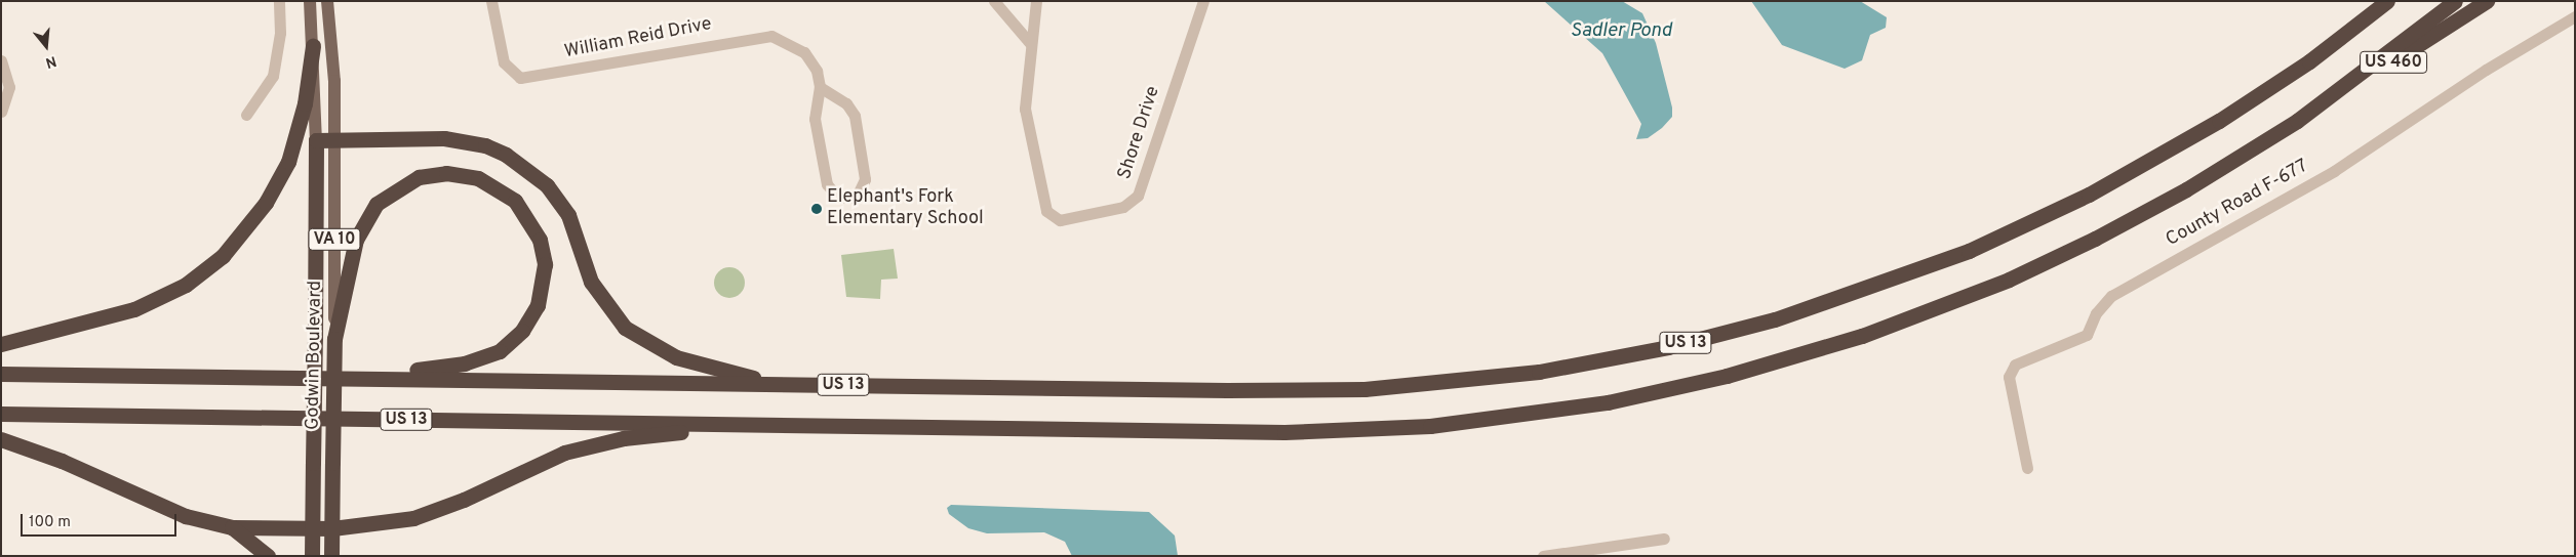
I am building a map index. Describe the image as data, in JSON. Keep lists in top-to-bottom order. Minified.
{"streets":{"highway":["US 460","VA 10","US 13","Godwin Boulevard"],"street":["William Reid Drive","Shore Drive","County Road F-677"]},"crossings":[["US 460","US 13"]],"water":["Sadler Pond"],"places":["Elephant's Fork Elementary School"],"scale_bar":"100 m","north":"bottom"}
